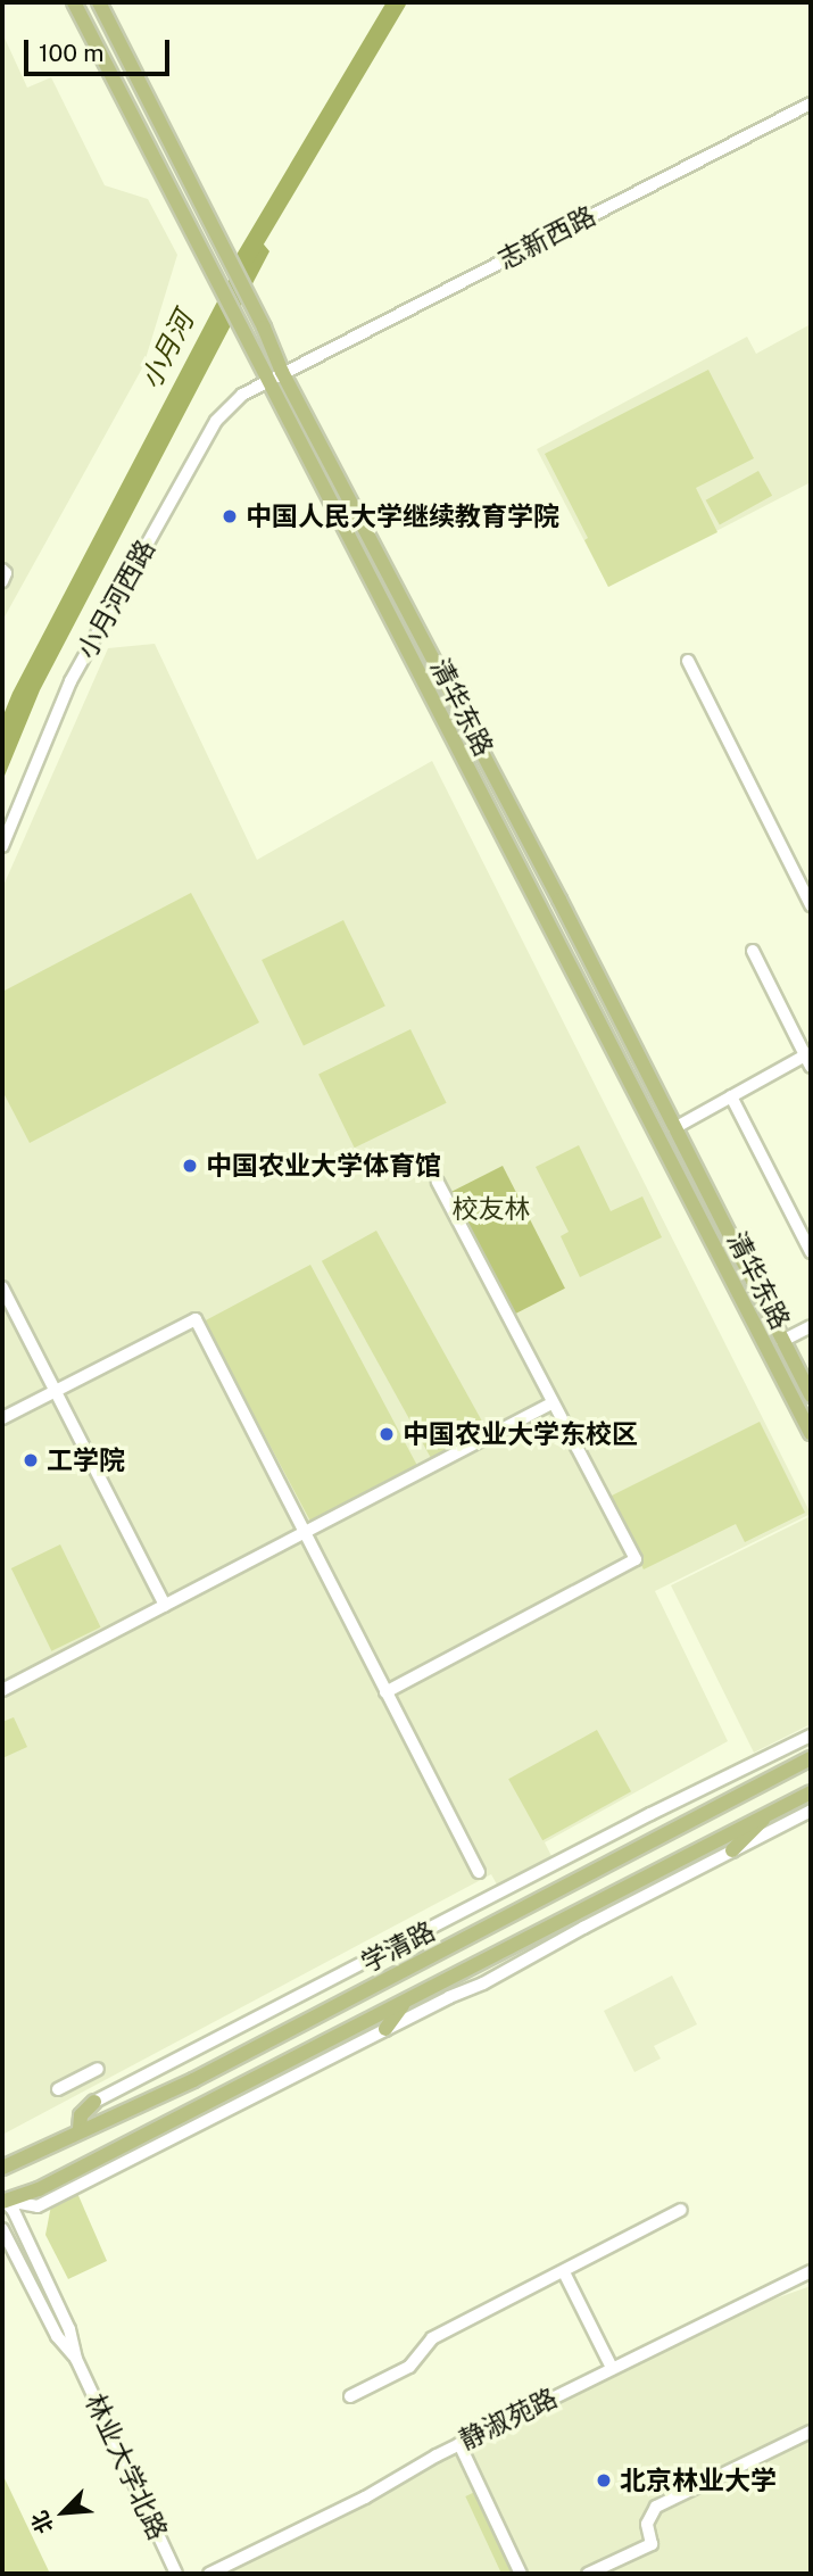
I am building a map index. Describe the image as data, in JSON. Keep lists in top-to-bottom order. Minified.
{"streets":{"main road":["清华东路","学清路"],"street":["志新西路","小月河西路","静淑苑路","林业大学北路"]},"crossings":[["志新西路","小月河西路"],["志新西路","清华东路"],["小月河西路","清华东路"],["学清路","林业大学北路"]],"water":["小月河"],"parks":["校友林"],"places":["中国人民大学继续教育学院","中国农业大学体育馆","中国农业大学东校区","工学院","北京林业大学"],"scale_bar":"100 m","north":"bottom left"}
